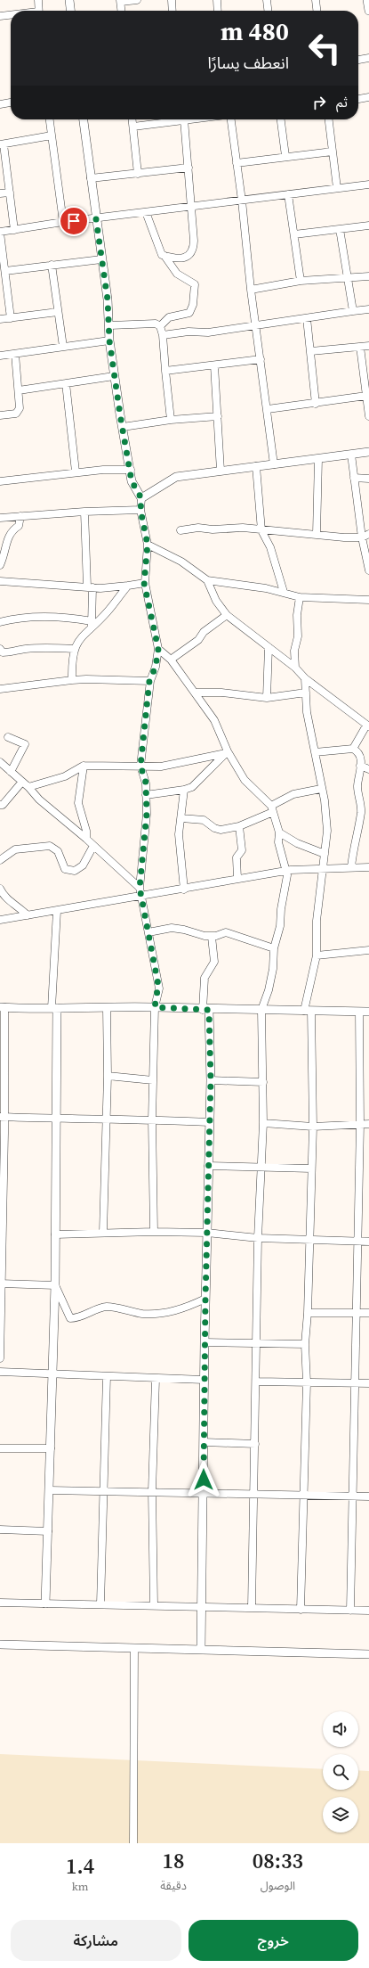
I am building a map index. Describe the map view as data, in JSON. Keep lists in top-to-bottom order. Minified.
{"page":{"turn":["480 m","انعطف يسارًا"],"then":"ثم","eta":["08:33","الوصول","18","دقيقة","1.4","km"],"buttons":["خروج","مشاركة"]}}
